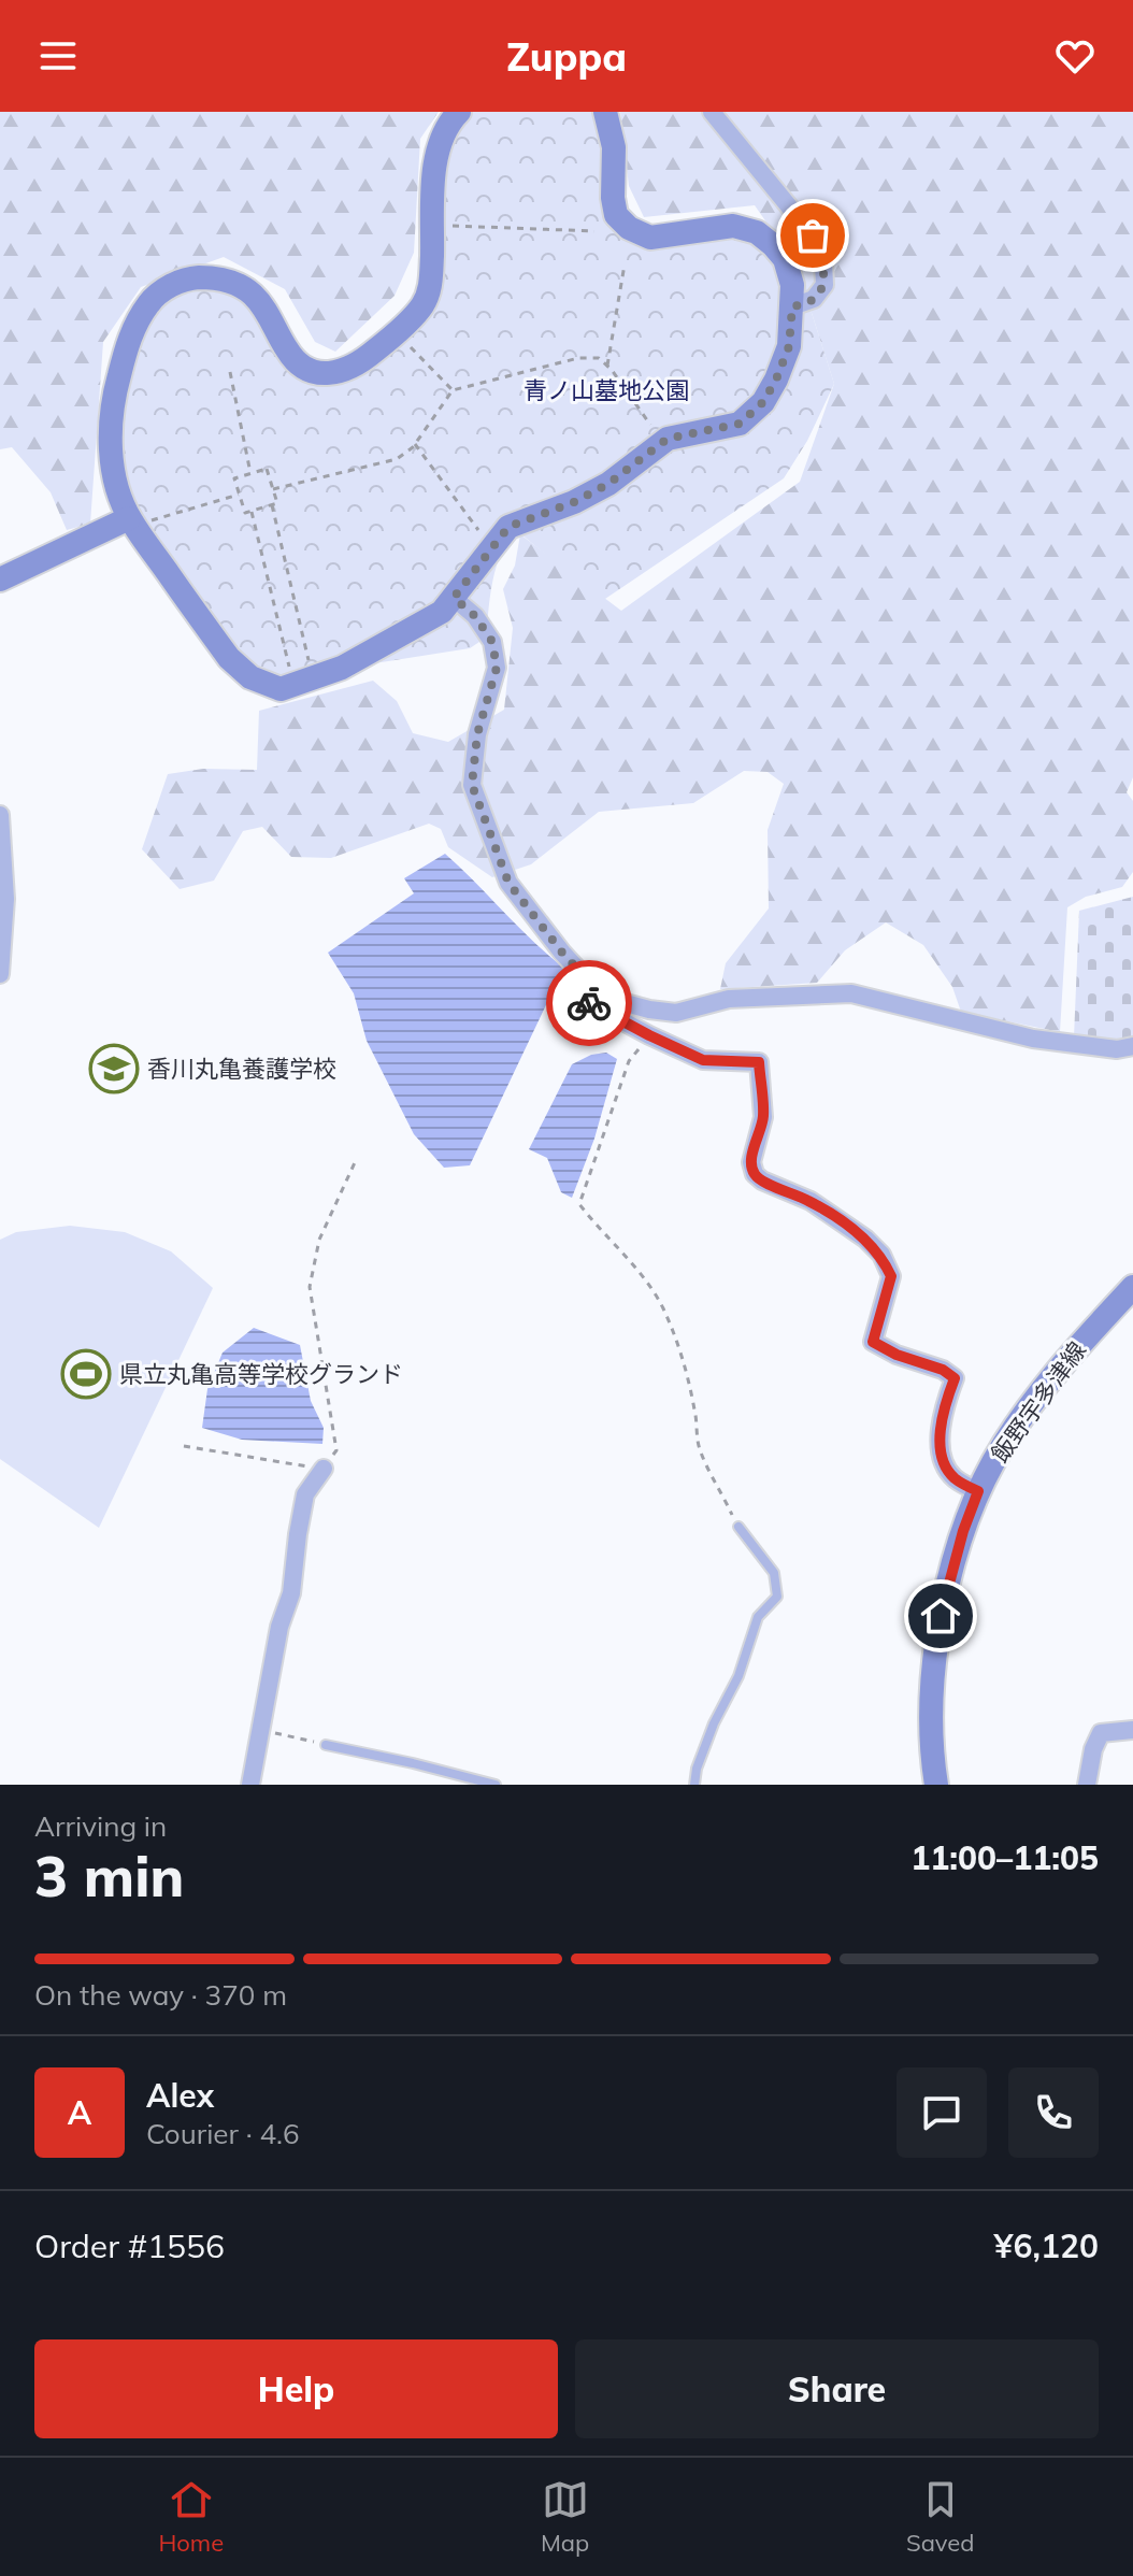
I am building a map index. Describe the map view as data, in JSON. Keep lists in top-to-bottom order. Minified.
{"streets":{"street":["飯野宇多津線"]},"parks":["青ノ山墓地公園"],"places":{"school or university":["香川丸亀養護学校"],"sports":["県立丸亀高等学校グランド"]},"page":{"header":"Zuppa","heading":["3 min","Arriving in","11:00–11:05"],"panel":["Alex","Courier · 4.6","Order #1556","¥6,120"],"bar":"On the way · 370 m","round":"A","buttons":["Help","Share"],"tabs":["Home","Map","Saved"]}}
